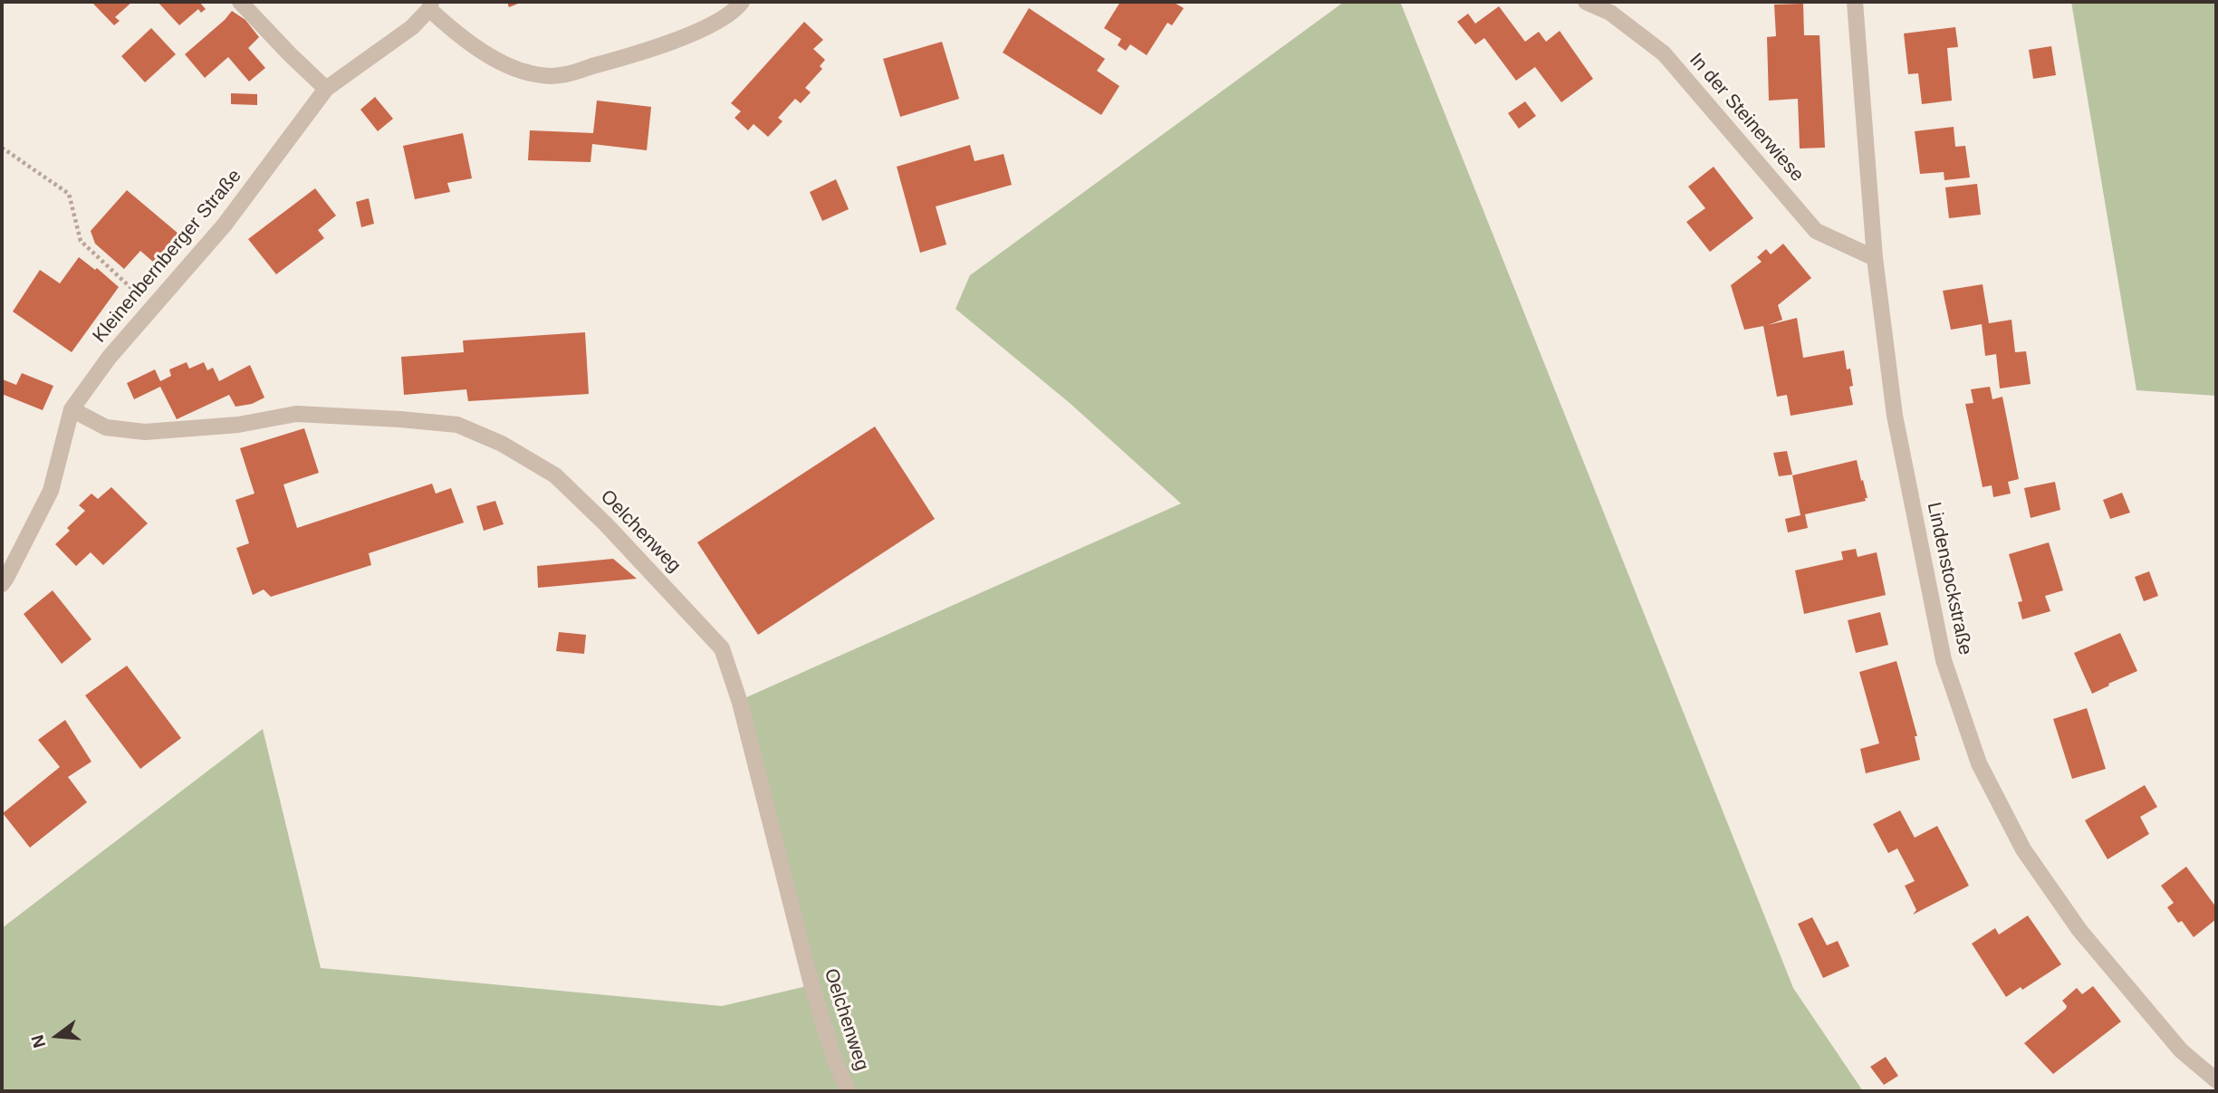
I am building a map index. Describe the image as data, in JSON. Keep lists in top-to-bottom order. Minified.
{"streets":{"street":["In der Steinerwiese","Kleinenbernberger Straße","Oelchenweg","Lindenstockstraße"]},"crossings":[["In der Steinerwiese","Lindenstockstraße"],["Kleinenbernberger Straße","Oelchenweg"]],"north":"left"}
